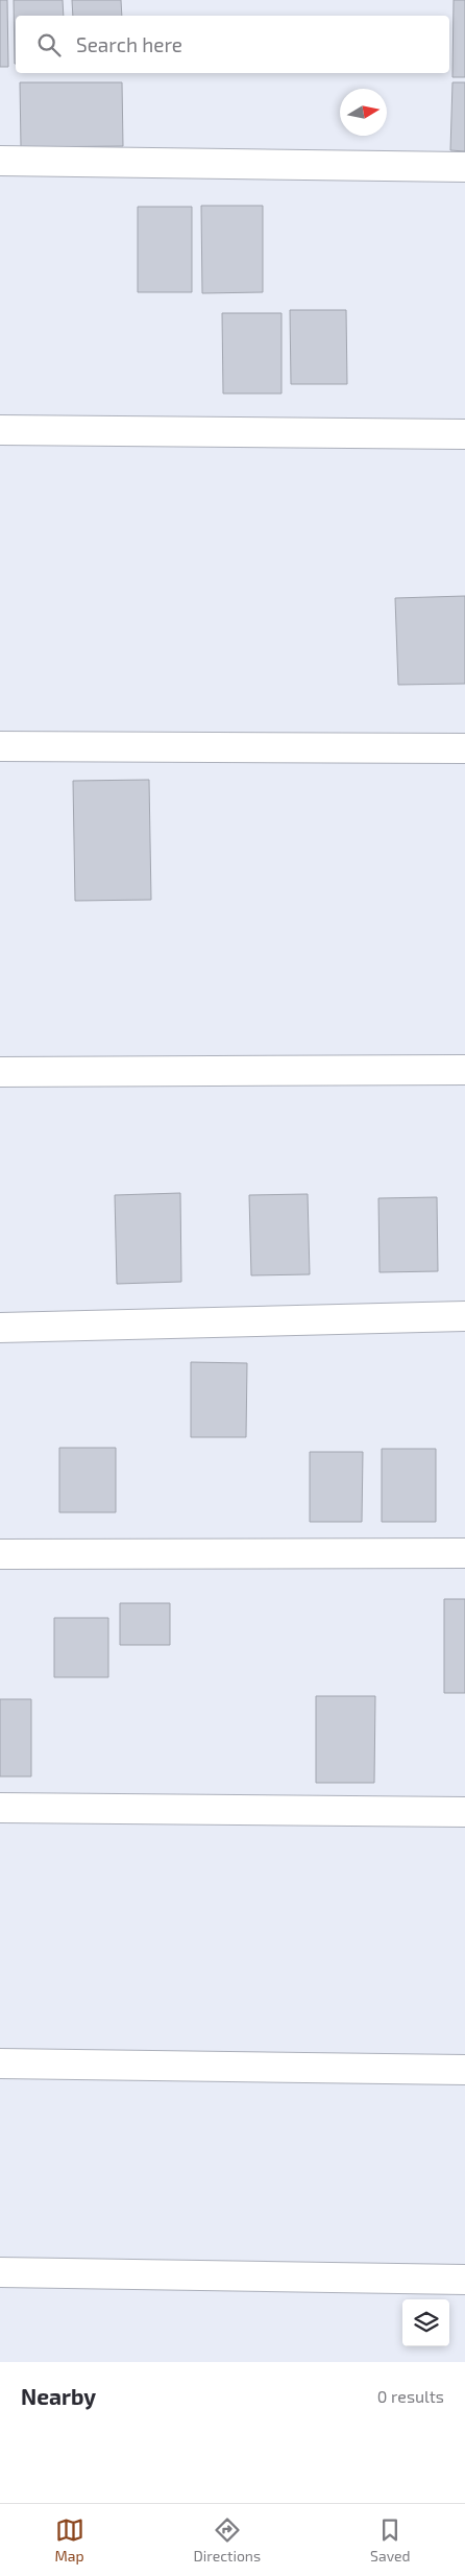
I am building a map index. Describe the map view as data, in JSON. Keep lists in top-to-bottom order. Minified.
{"north":"right","page":{"search":"Search here","heading":["Nearby","0 results"],"nav":["Map","Directions","Saved"]}}
